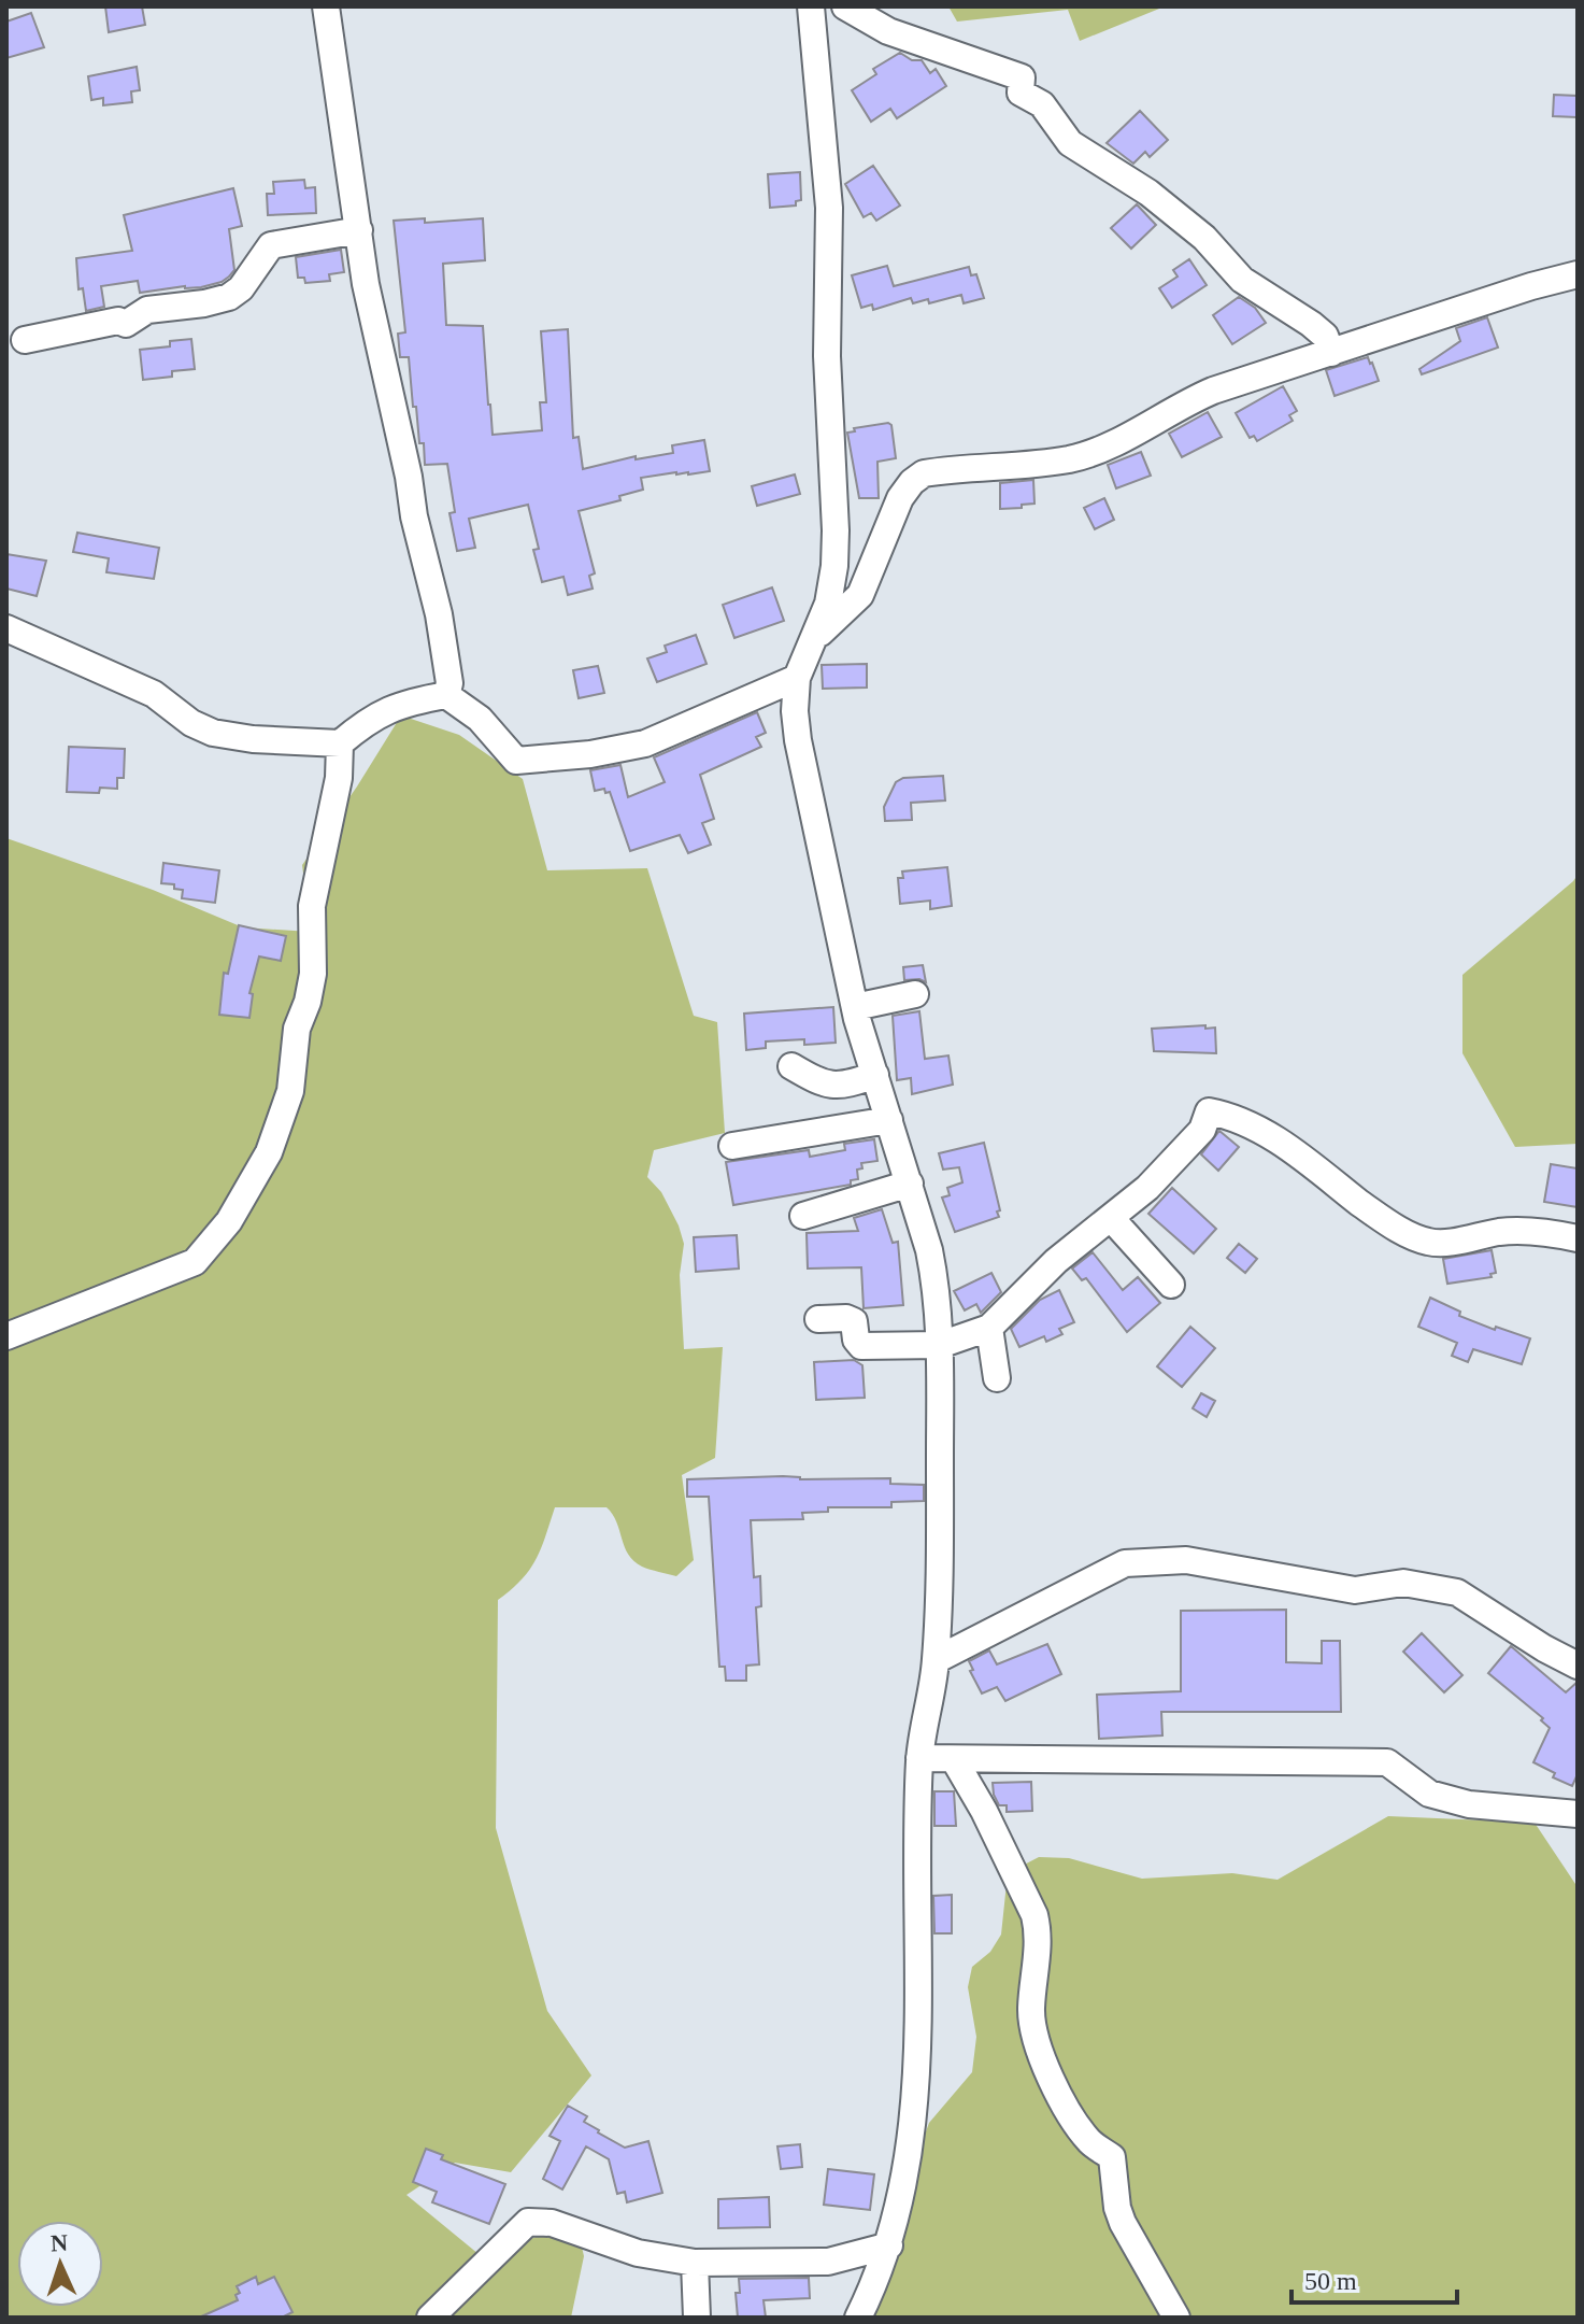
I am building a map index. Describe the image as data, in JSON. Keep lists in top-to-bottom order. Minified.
{"scale_bar":"50 m","north":"top"}
